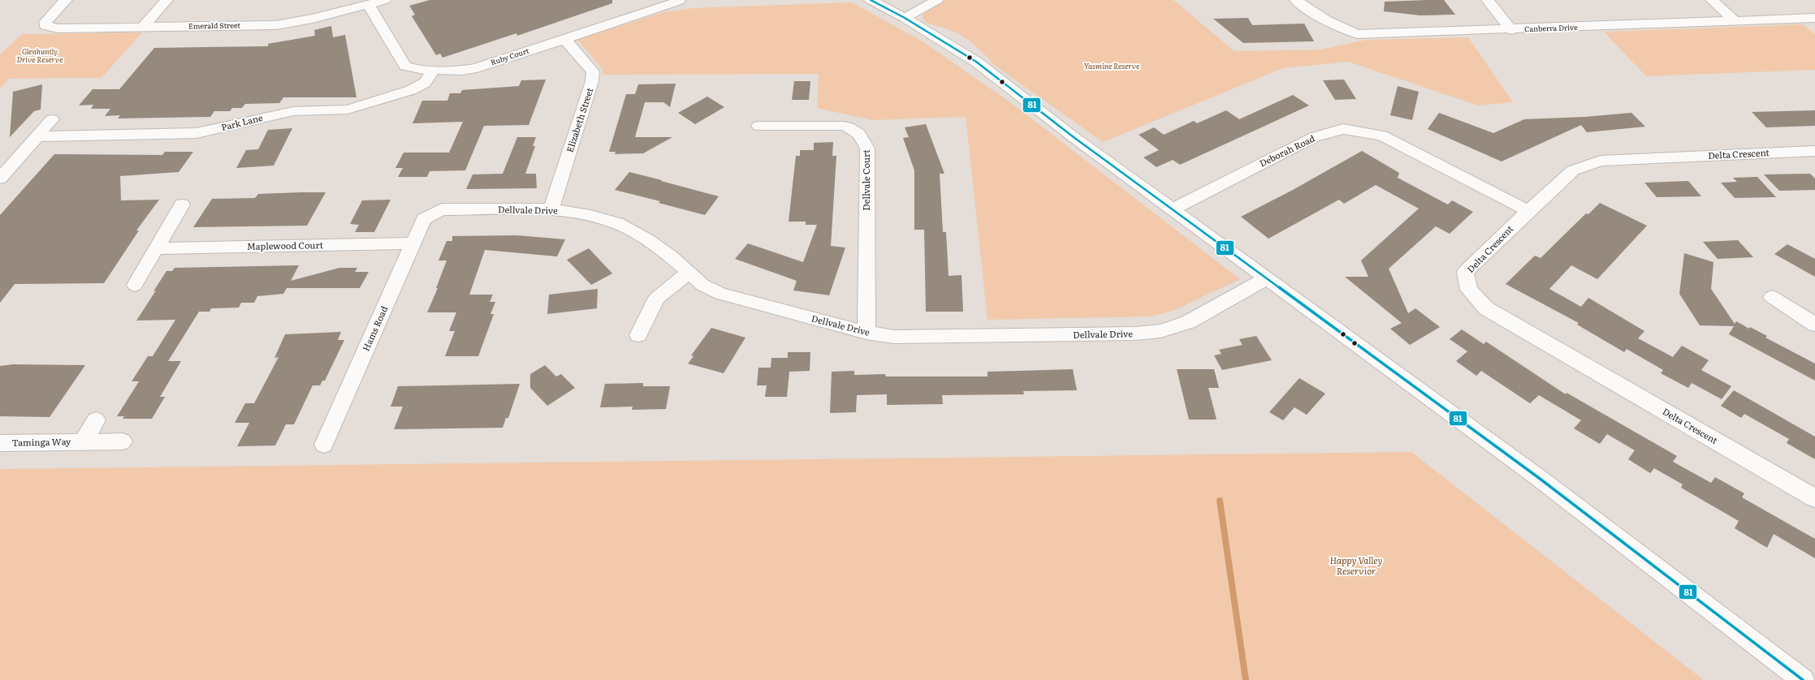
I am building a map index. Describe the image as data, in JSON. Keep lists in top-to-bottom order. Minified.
{"streets":{"street":["Emerald Street","Canberra Drive","Ruby Court","Elizabeth Street","Park Lane","Deborah Road","Delta Crescent","Dellvale Court","Dellvale Drive","Maplewood Court","Hams Road","Taminga Way"]},"crossings":[["Emerald Street","Ruby Court"],["Ruby Court","Elizabeth Street"],["Ruby Court","Park Lane"],["Elizabeth Street","Dellvale Drive"],["Deborah Road","Delta Crescent"],["Dellvale Court","Dellvale Drive"],["Dellvale Drive","Hams Road"],["Maplewood Court","Hams Road"]],"parks":["Glenhuntly Drive Reserve","Yasmine Reserve","Happy Valley Reservior"],"lines":["transit line 81"]}
